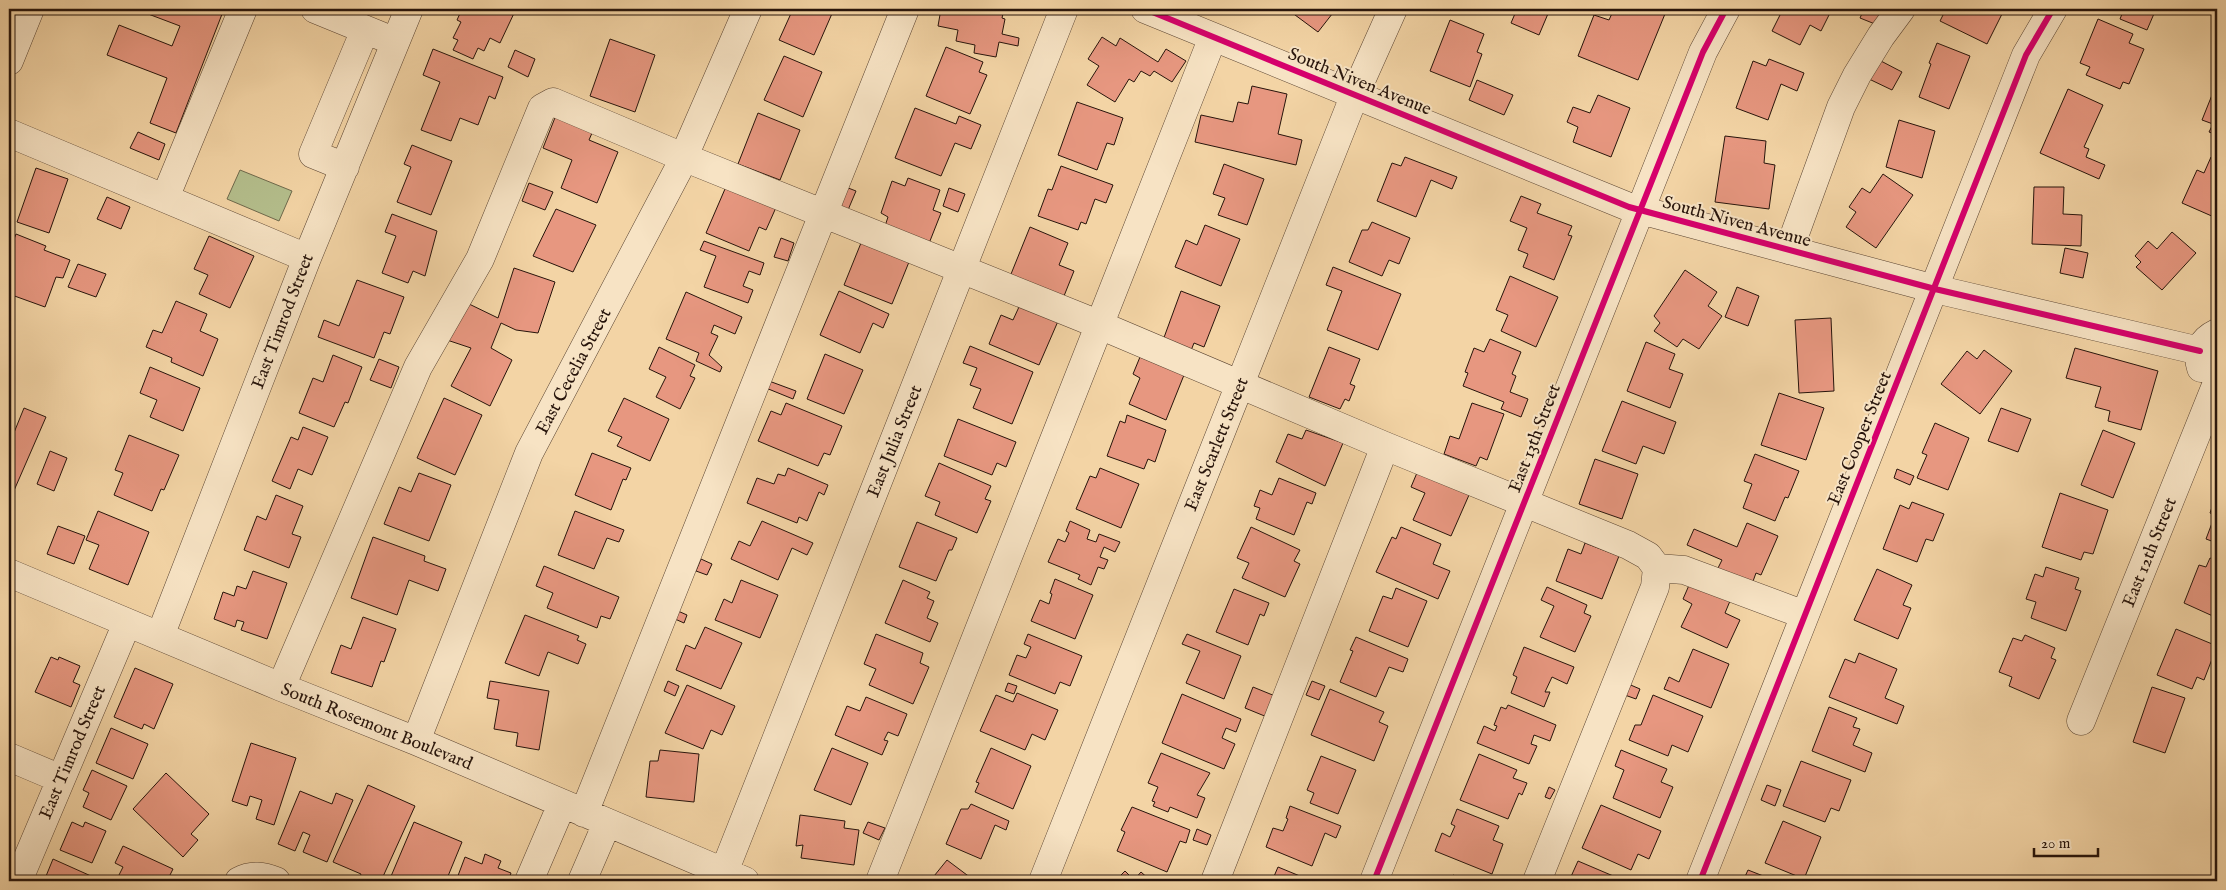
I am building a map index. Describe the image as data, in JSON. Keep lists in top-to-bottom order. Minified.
{"streets":{"street":["South Niven Avenue","East Timrod Street","East Cecelia Street","East 13th Street","East Cooper Street","East Julia Street","East Scarlett Street","East 12th Street","South Rosemont Boulevard"]},"crossings":[["South Niven Avenue","East 13th Street"],["South Niven Avenue","East Cooper Street"],["South Niven Avenue","East Scarlett Street"],["East Timrod Street","South Rosemont Boulevard"],["East Cecelia Street","South Rosemont Boulevard"],["East Julia Street","South Rosemont Boulevard"]],"scale_bar":"20 m"}
